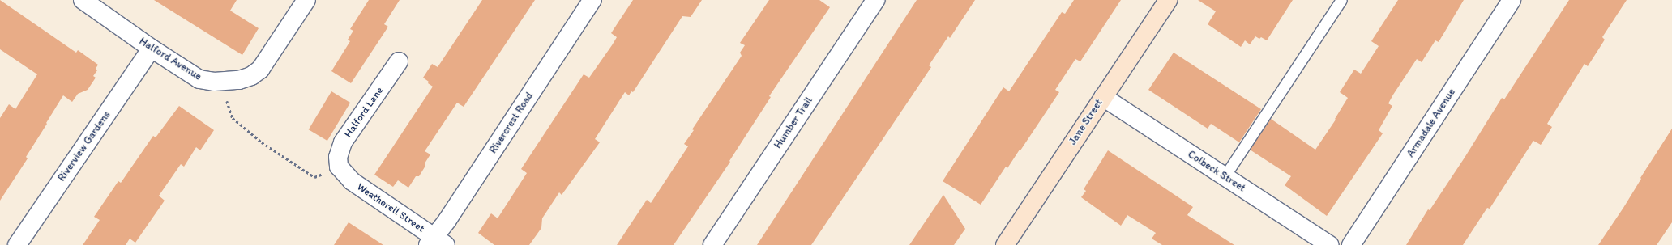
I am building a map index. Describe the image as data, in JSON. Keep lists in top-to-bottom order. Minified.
{"streets":{"main road":["Jane Street"],"street":["Halford Avenue","Halford Lane","Rivercrest Road","Humber Trail","Armadale Avenue","Riverview Gardens","Colbeck Street","Weatherell Street"]},"crossings":[["Halford Avenue","Riverview Gardens"],["Halford Lane","Weatherell Street"],["Jane Street","Colbeck Street"],["Rivercrest Road","Weatherell Street"]]}
